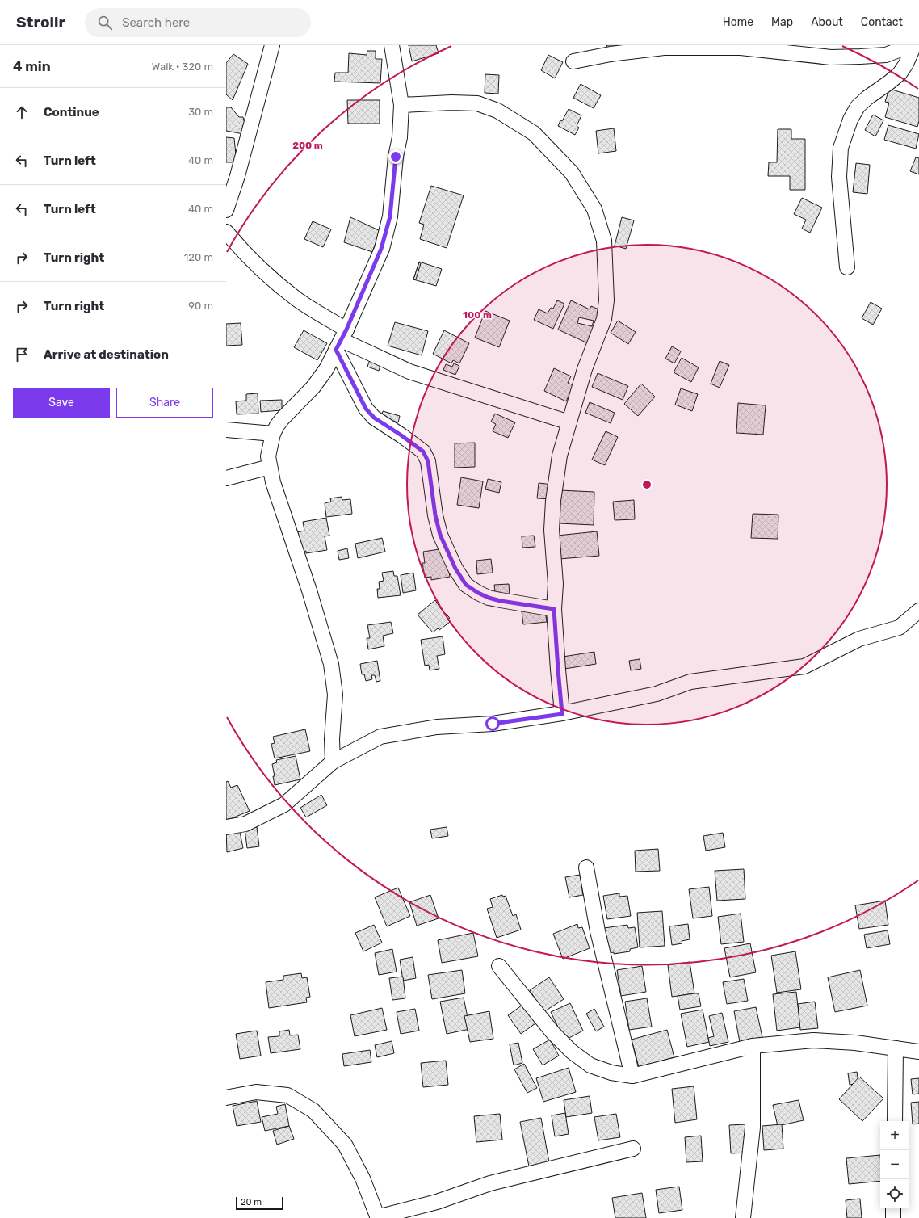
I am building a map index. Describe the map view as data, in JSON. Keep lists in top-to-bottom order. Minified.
{"scale_bar":"20 m","page":{"header":"Strollr","search":"Search here","nav":["Home","Map","About","Contact"],"heading":["4 min","Walk · 320 m"],"list":[["Continue","30 m"],["Turn left","40 m"],["Turn left","40 m"],["Turn right","120 m"],["Turn right","90 m"],"Arrive at destination"],"buttons":["Save","Share"],"map_buttons":["+","−"],"scale":"20 m"},"rings":["200 m","100 m"]}
